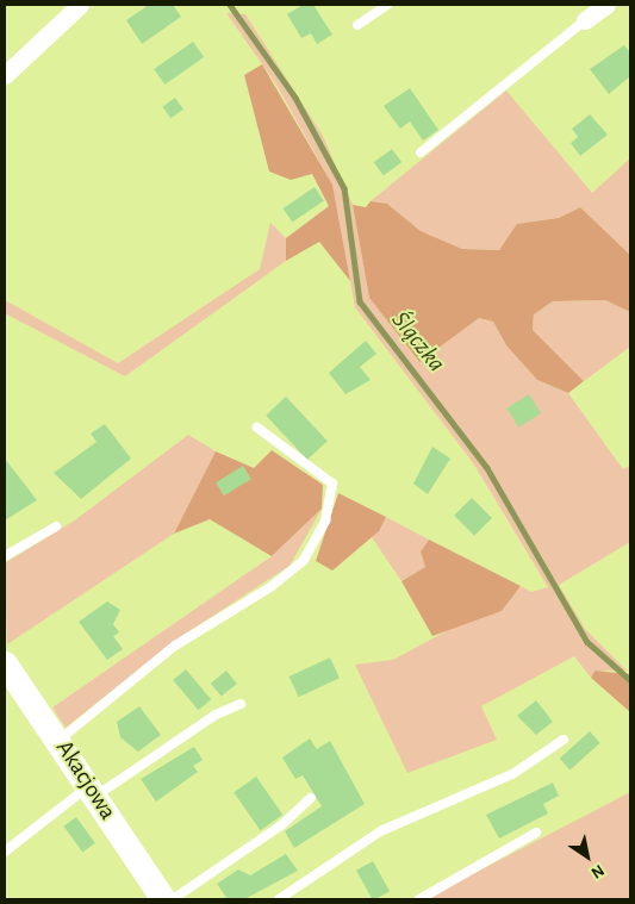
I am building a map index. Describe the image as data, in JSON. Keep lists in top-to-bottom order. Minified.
{"streets":{"street":["Akacjowa"]},"water":["Ślączka"],"north":"bottom right"}
